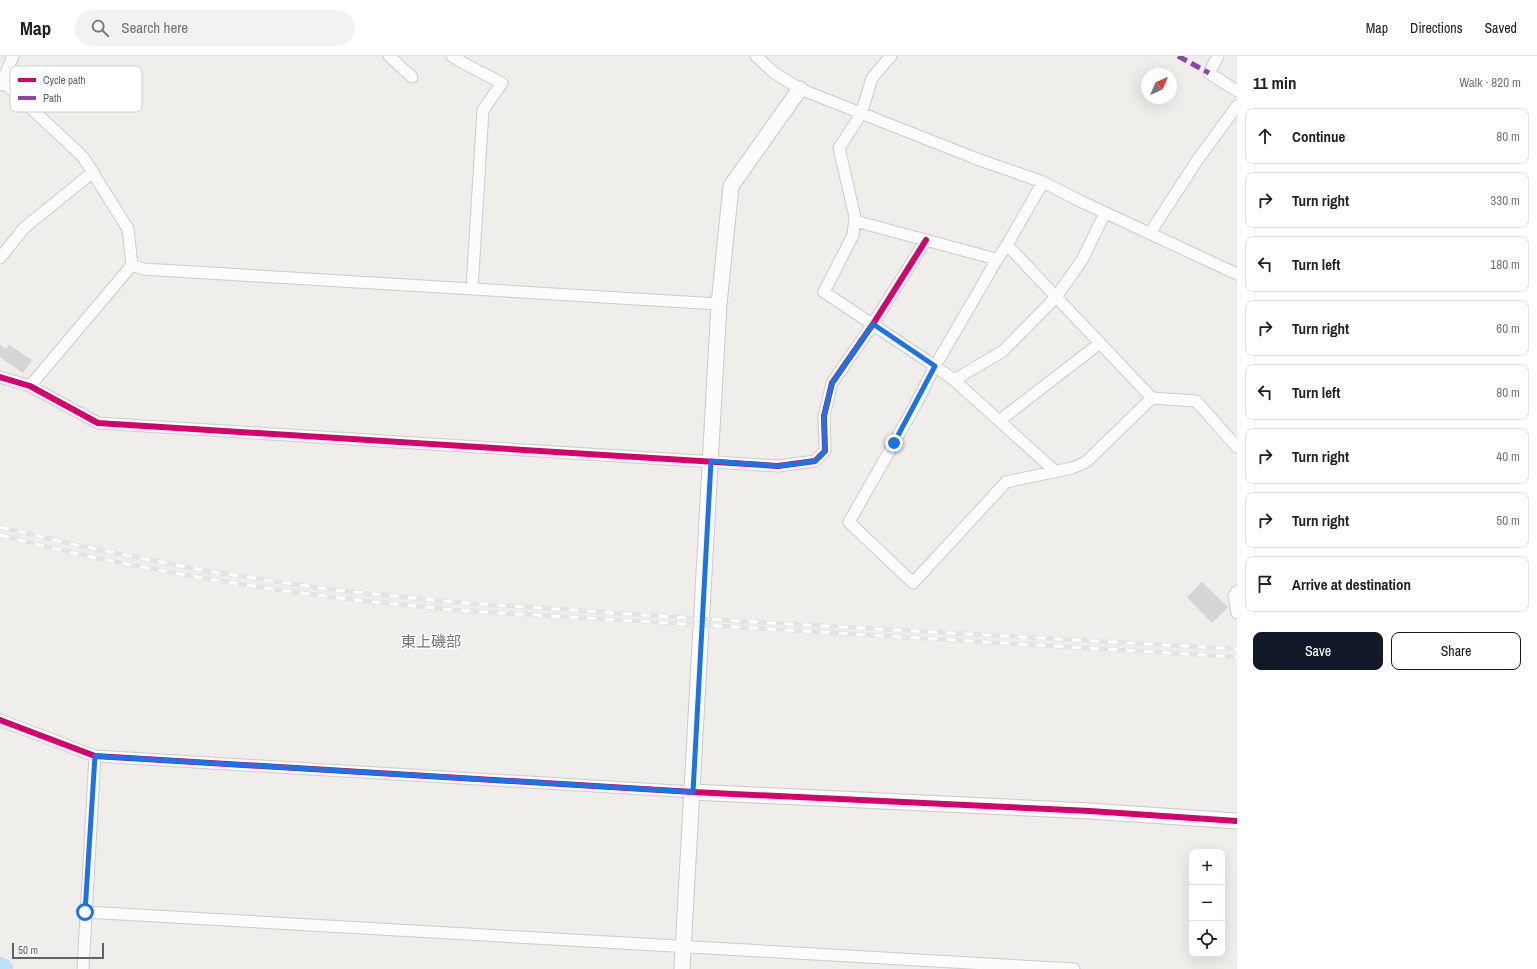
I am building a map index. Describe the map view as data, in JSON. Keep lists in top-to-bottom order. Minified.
{"districts":["東上磯部"],"legend":["Cycle path","Path"],"scale_bar":"50 m","north":"top right","page":{"header":"Map","search":"Search here","nav":["Map","Directions","Saved"],"heading":["11 min","Walk · 820 m"],"list":[["Continue","80 m"],["Turn right","330 m"],["Turn left","180 m"],["Turn right","60 m"],["Turn left","80 m"],["Turn right","40 m"],["Turn right","50 m"],"Arrive at destination"],"buttons":["Save","Share"],"map_buttons":["+","−"],"scale":"50 m"}}
